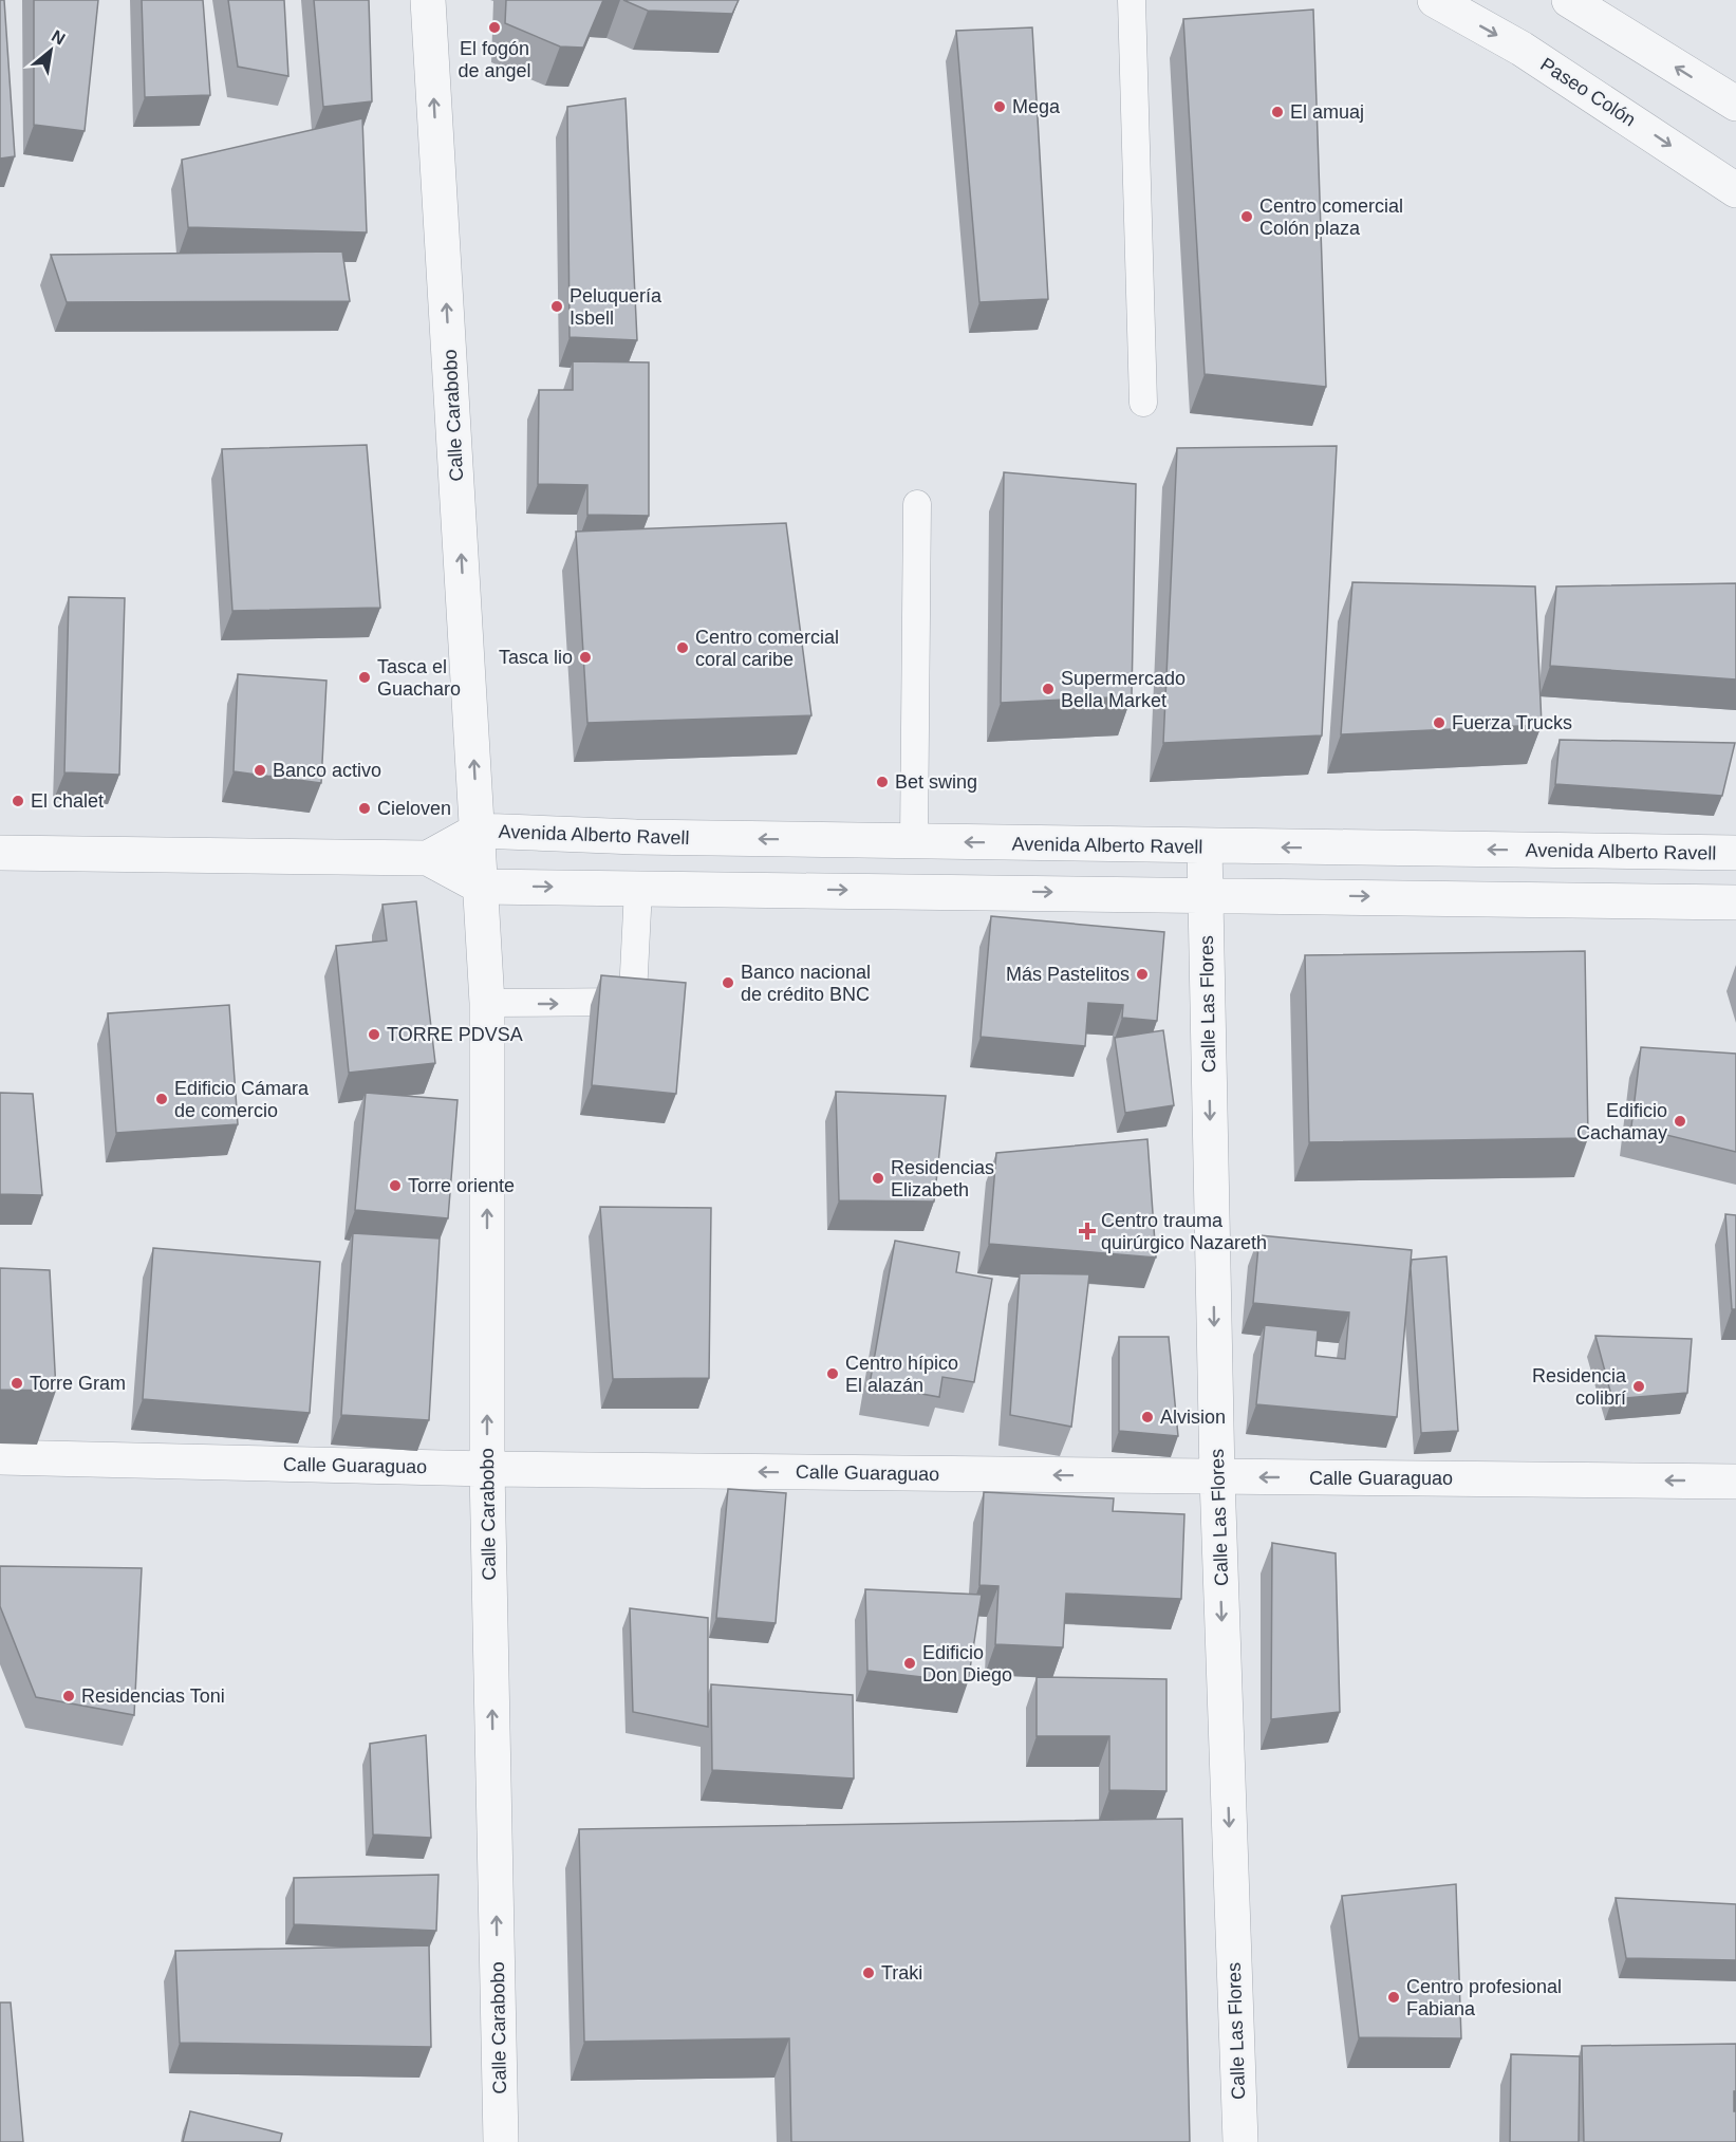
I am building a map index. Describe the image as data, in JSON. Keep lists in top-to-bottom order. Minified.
{"streets":{"street":["Paseo Colón","Calle Carabobo","Avenida Alberto Ravell","Calle Las Flores","Calle Guaraguao"]},"crossings":[["Calle Carabobo","Avenida Alberto Ravell"],["Calle Carabobo","Calle Guaraguao"],["Avenida Alberto Ravell","Calle Las Flores"],["Calle Las Flores","Calle Guaraguao"]],"one_way":["Calle Carabobo","Calle Las Flores","Calle Guaraguao"],"places":{"other":["El fogón de angel","Mega","El amuaj","Centro comercial Colón plaza","Peluquería Isbell","Centro comercial coral caribe","Tasca lio","Tasca el Guacharo","Supermercado Bella Market","Fuerza Trucks","Banco activo","Bet swing","El chalet","Cieloven","Más Pastelitos","Banco nacional de crédito BNC","TORRE PDVSA","Edificio Cámara de comercio","Edificio Cachamay","Residencias Elizabeth","Torre oriente","Centro hípico El alazán","Torre Gram","Residencia colibrí","Alvision","Edificio Don Diego","Residencias Toni","Traki","Centro profesional Fabiana"],"health":["Centro trauma quirúrgico Nazareth"]},"north":"top right"}
